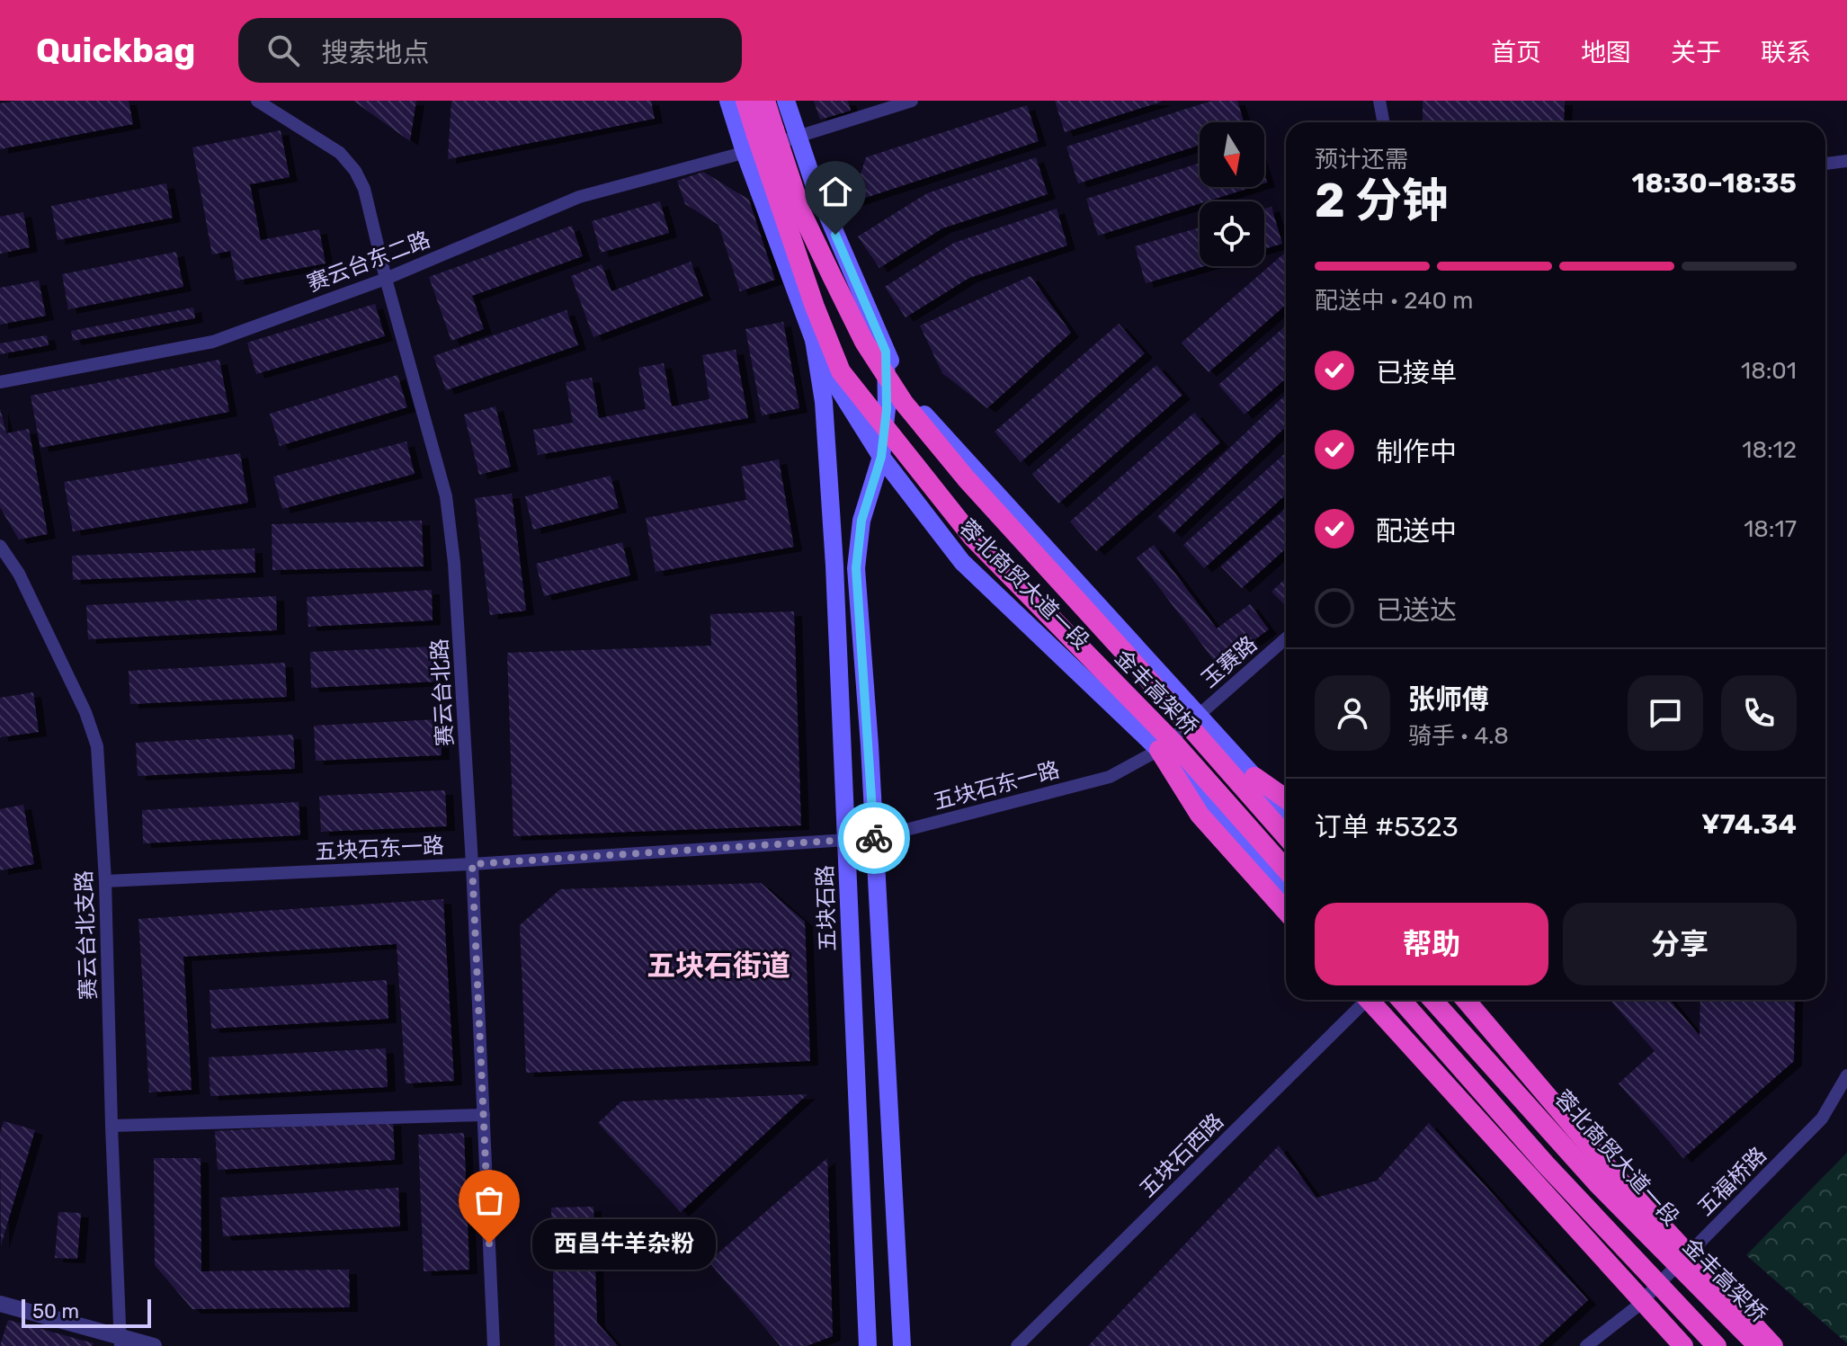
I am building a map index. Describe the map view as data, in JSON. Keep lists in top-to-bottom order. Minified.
{"streets":{"highway":["金丰高架桥"],"main road":["蓉北商贸大道一段","五块石路"],"street":["赛云台东二路","玉赛路","赛云台北路","五块石东一路","赛云台北支路","五块石西路","五福桥路"]},"crossings":[["赛云台东二路","蓉北商贸大道一段"],["赛云台东二路","赛云台北路"],["蓉北商贸大道一段","玉赛路"],["蓉北商贸大道一段","五块石东一路"],["蓉北商贸大道一段","五块石路"],["蓉北商贸大道一段","五福桥路"],["玉赛路","五块石东一路"],["赛云台北路","五块石东一路"],["五块石东一路","五块石路"],["五块石东一路","赛云台北支路"]],"districts":["五块石街道"],"places":["西昌牛羊杂粉"],"scale_bar":"50 m","north":"bottom","page":{"header":"Quickbag","search":"搜索地点","nav":["首页","地图","关于","联系"],"heading":["2 分钟","预计还需","18:30–18:35"],"panel":["张师傅","骑手 · 4.8","订单 #5323","¥74.34"],"bar":"配送中 · 240 m","list":[["已接单","18:01"],["制作中","18:12"],["配送中","18:17"],"已送达"],"buttons":["帮助","分享"],"bubble":"西昌牛羊杂粉","scale":"50 m"}}
